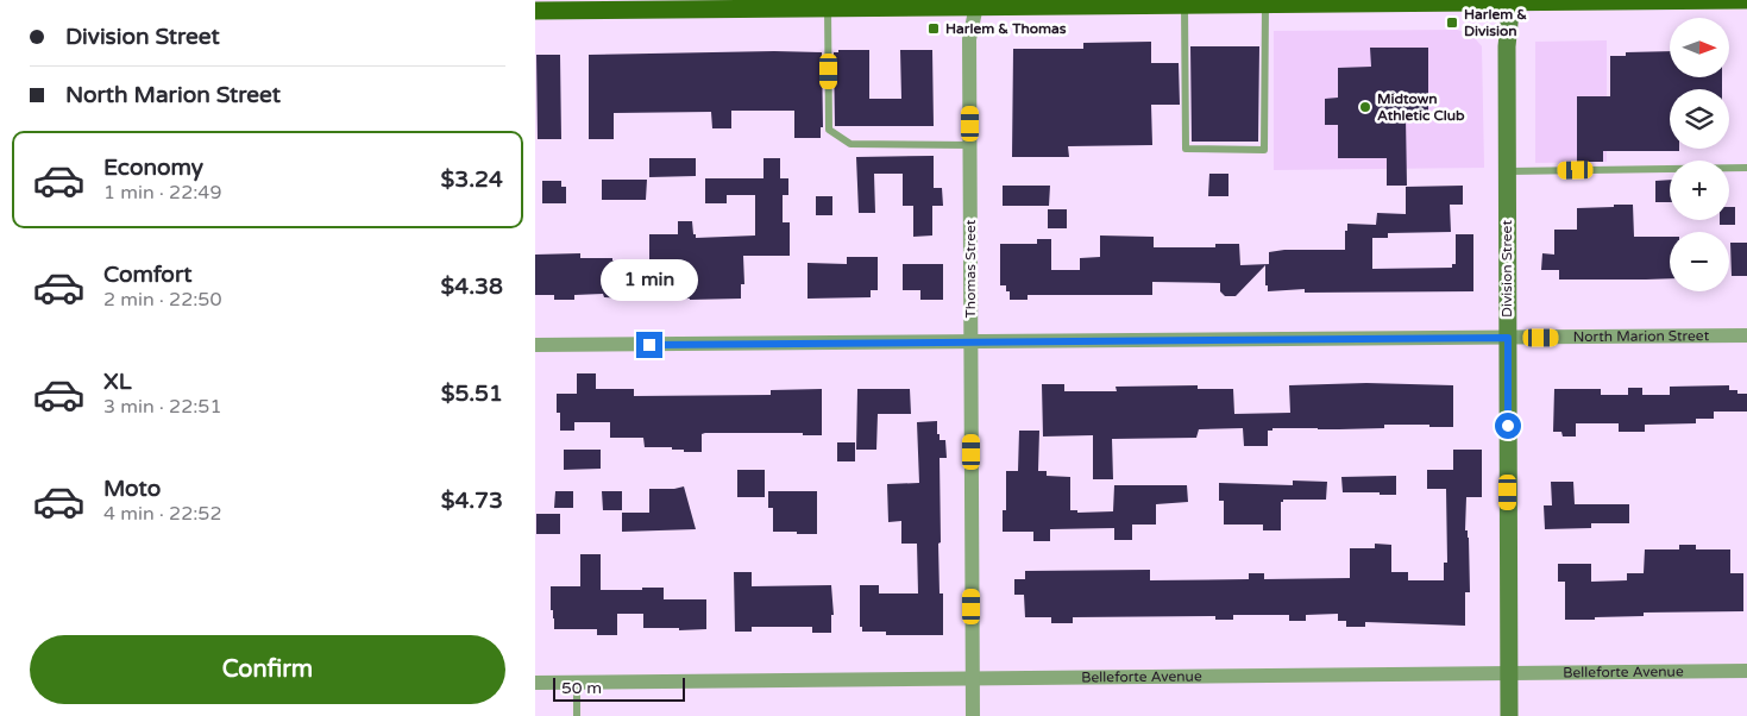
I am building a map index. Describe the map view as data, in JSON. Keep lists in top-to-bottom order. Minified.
{"streets":{"street":["Thomas Street","Division Street","North Marion Street","Belleforte Avenue"]},"crossings":[["Thomas Street","North Marion Street"],["Thomas Street","Belleforte Avenue"],["Division Street","North Marion Street"],["Division Street","Belleforte Avenue"]],"places":{"transit":["Harlem & Division","Harlem & Thomas"],"other":["Midtown Athletic Club"]},"scale_bar":"50 m","north":"right","page":{"banner":["Division Street","North Marion Street"],"map_buttons":["+","−"],"list":[{"name":"Economy","note":"1 min · 22:49","value":"$3.24"},{"name":"Comfort","note":"2 min · 22:50","value":"$4.38"},{"name":"XL","note":"3 min · 22:51","value":"$5.51"},{"name":"Moto","note":"4 min · 22:52","value":"$4.73"}],"bubble":"1 min","buttons":"Confirm","scale":"50 m"}}
